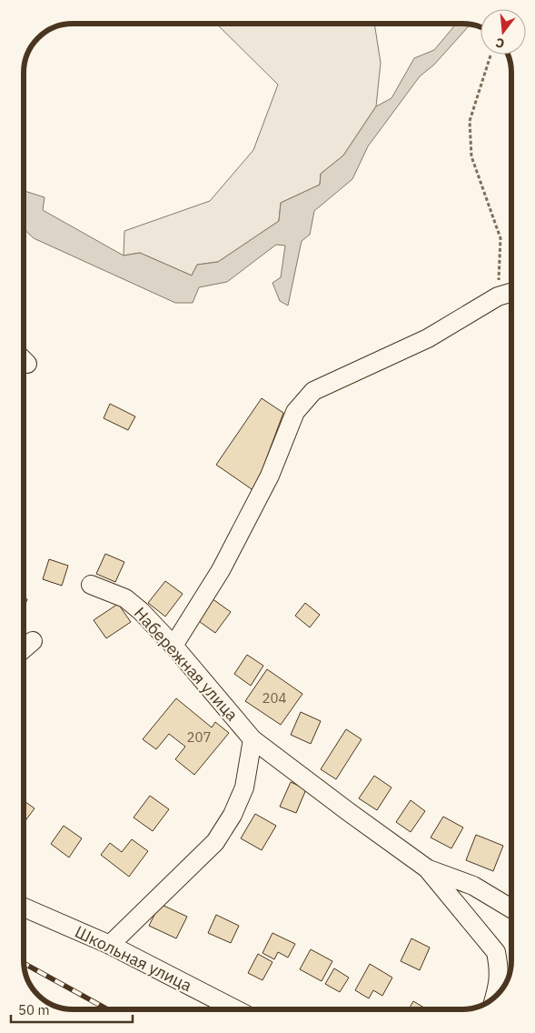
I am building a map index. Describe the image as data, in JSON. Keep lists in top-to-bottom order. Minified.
{"streets":{"street":["Набережная улица","Школьная улица"]},"house_numbers":["204","207"],"scale_bar":"50 m","north":"bottom"}
